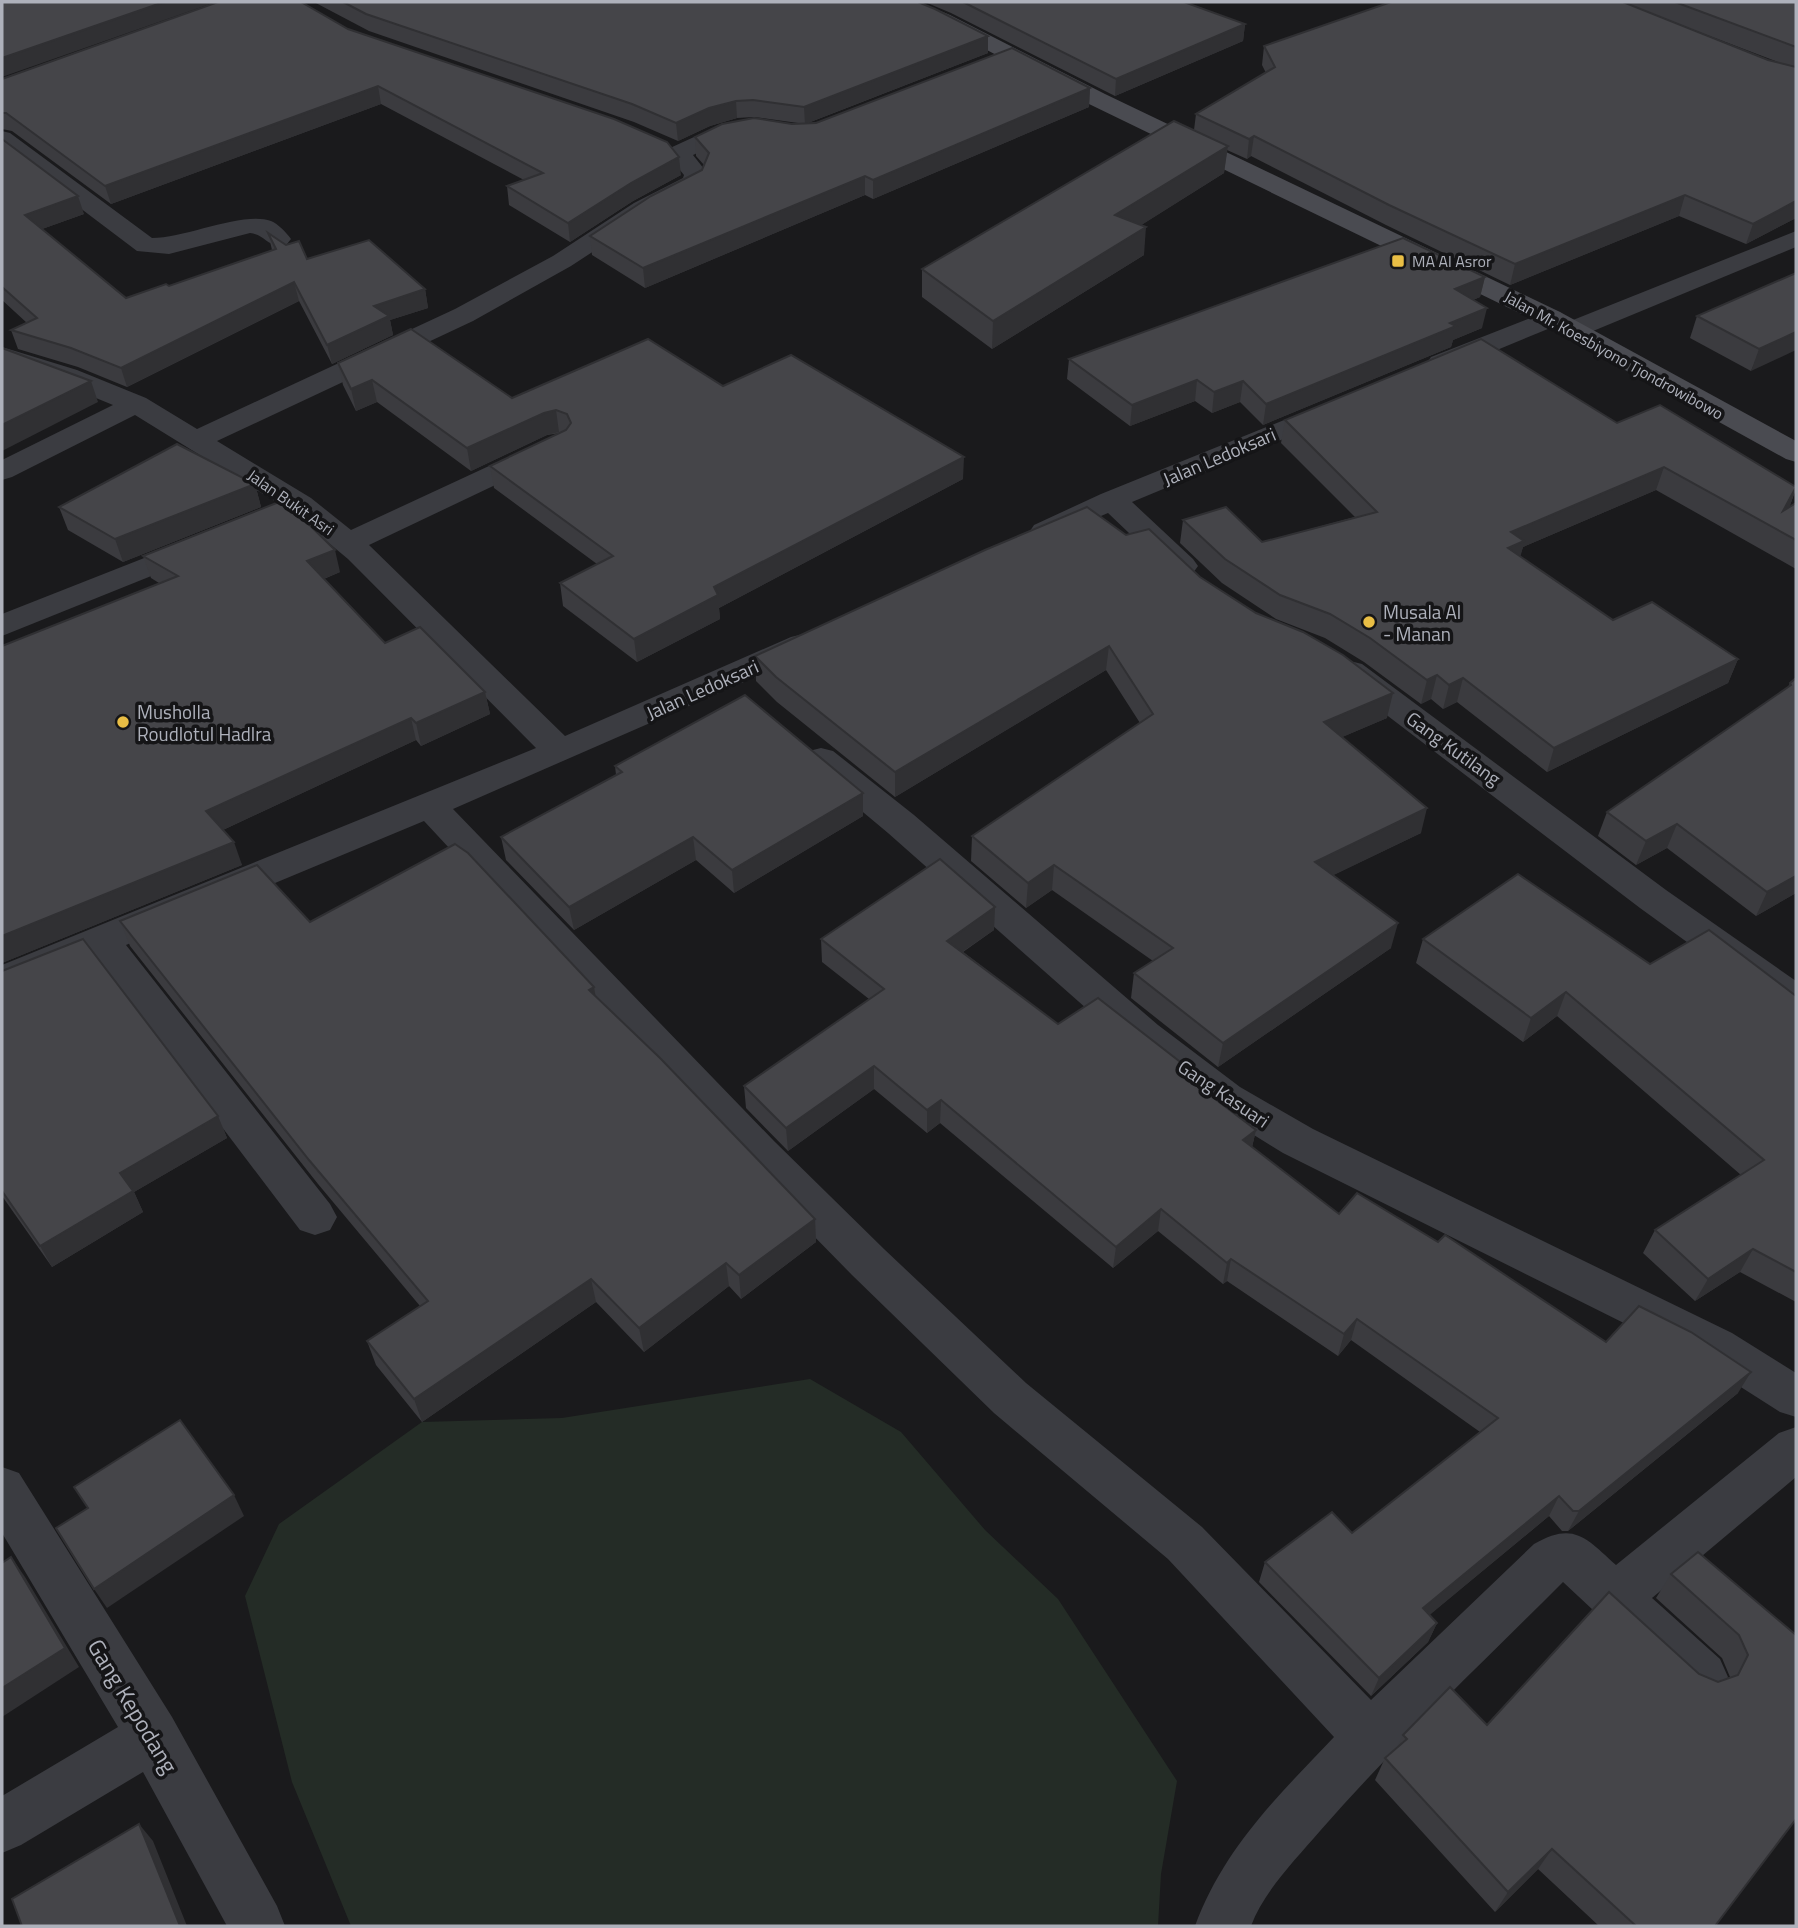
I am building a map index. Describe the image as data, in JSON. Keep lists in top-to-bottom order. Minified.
{"streets":{"main road":["Jalan Mr. Koesbiyono Tjondrowibowo"],"street":["Jalan Ledoksari","Jalan Bukit Asri","Gang Kutilang","Gang Kasuari","Gang Kepodang"]},"crossings":[["Jalan Ledoksari","Jalan Bukit Asri"]],"places":{"transit":["MA Al Asror"],"other":["Musala Al - Manan","Musholla Roudlotul Hadlra"]}}
